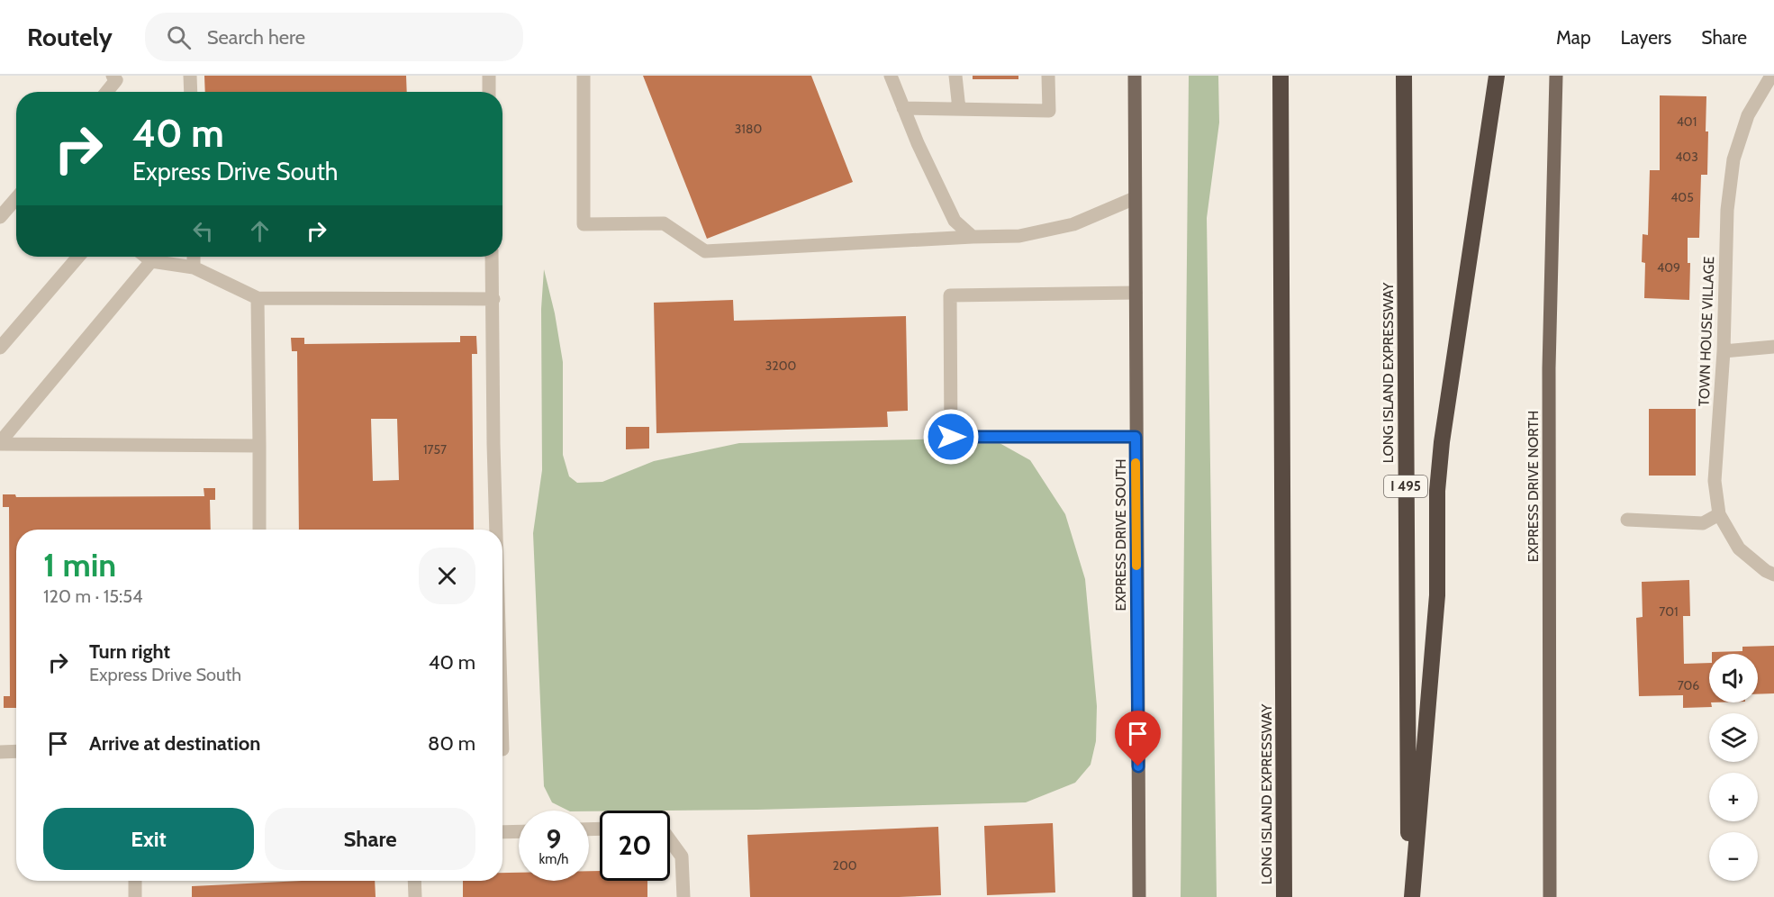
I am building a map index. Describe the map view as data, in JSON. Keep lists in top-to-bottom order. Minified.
{"streets":{"highway":["LONG ISLAND EXPRESSWAY","I 495"],"main road":["EXPRESS DRIVE NORTH","EXPRESS DRIVE SOUTH"],"street":["TOWN HOUSE VILLAGE"]},"house_numbers":["401","3180","403","405","409","3200","1757","701","706","200"],"page":{"header":"Routely","search":"Search here","nav":["Map","Layers","Share"],"turn":["40 m","Express Drive South"],"heading":["1 min","120 m · 15:54"],"list":[{"name":"Turn right","note":"Express Drive South","value":"40 m"},{"name":"Arrive at destination","value":"80 m"}],"map_buttons":["+","−"],"buttons":["Exit","Share"],"speed":"9 km/h","limit":"20"}}
